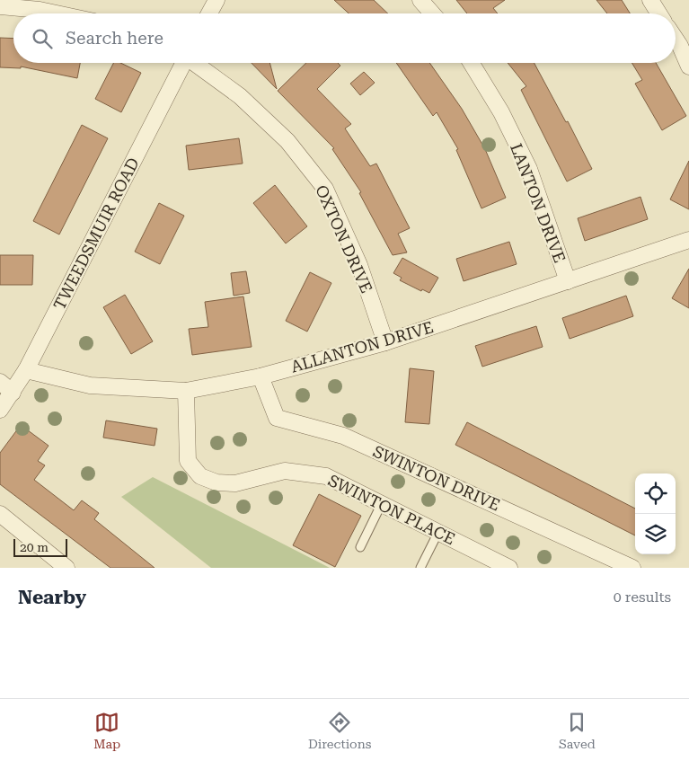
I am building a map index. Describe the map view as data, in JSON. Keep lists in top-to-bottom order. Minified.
{"streets":{"street":["LANTON DRIVE","TWEEDSMUIR ROAD","OXTON DRIVE","ALLANTON DRIVE","SWINTON DRIVE","SWINTON PLACE"]},"crossings":[["LANTON DRIVE","ALLANTON DRIVE"],["TWEEDSMUIR ROAD","ALLANTON DRIVE"],["OXTON DRIVE","ALLANTON DRIVE"],["ALLANTON DRIVE","SWINTON DRIVE"],["ALLANTON DRIVE","SWINTON PLACE"]],"scale_bar":"20 m","page":{"search":"Search here","scale":"20 m","heading":["Nearby","0 results"],"nav":["Map","Directions","Saved"]}}
